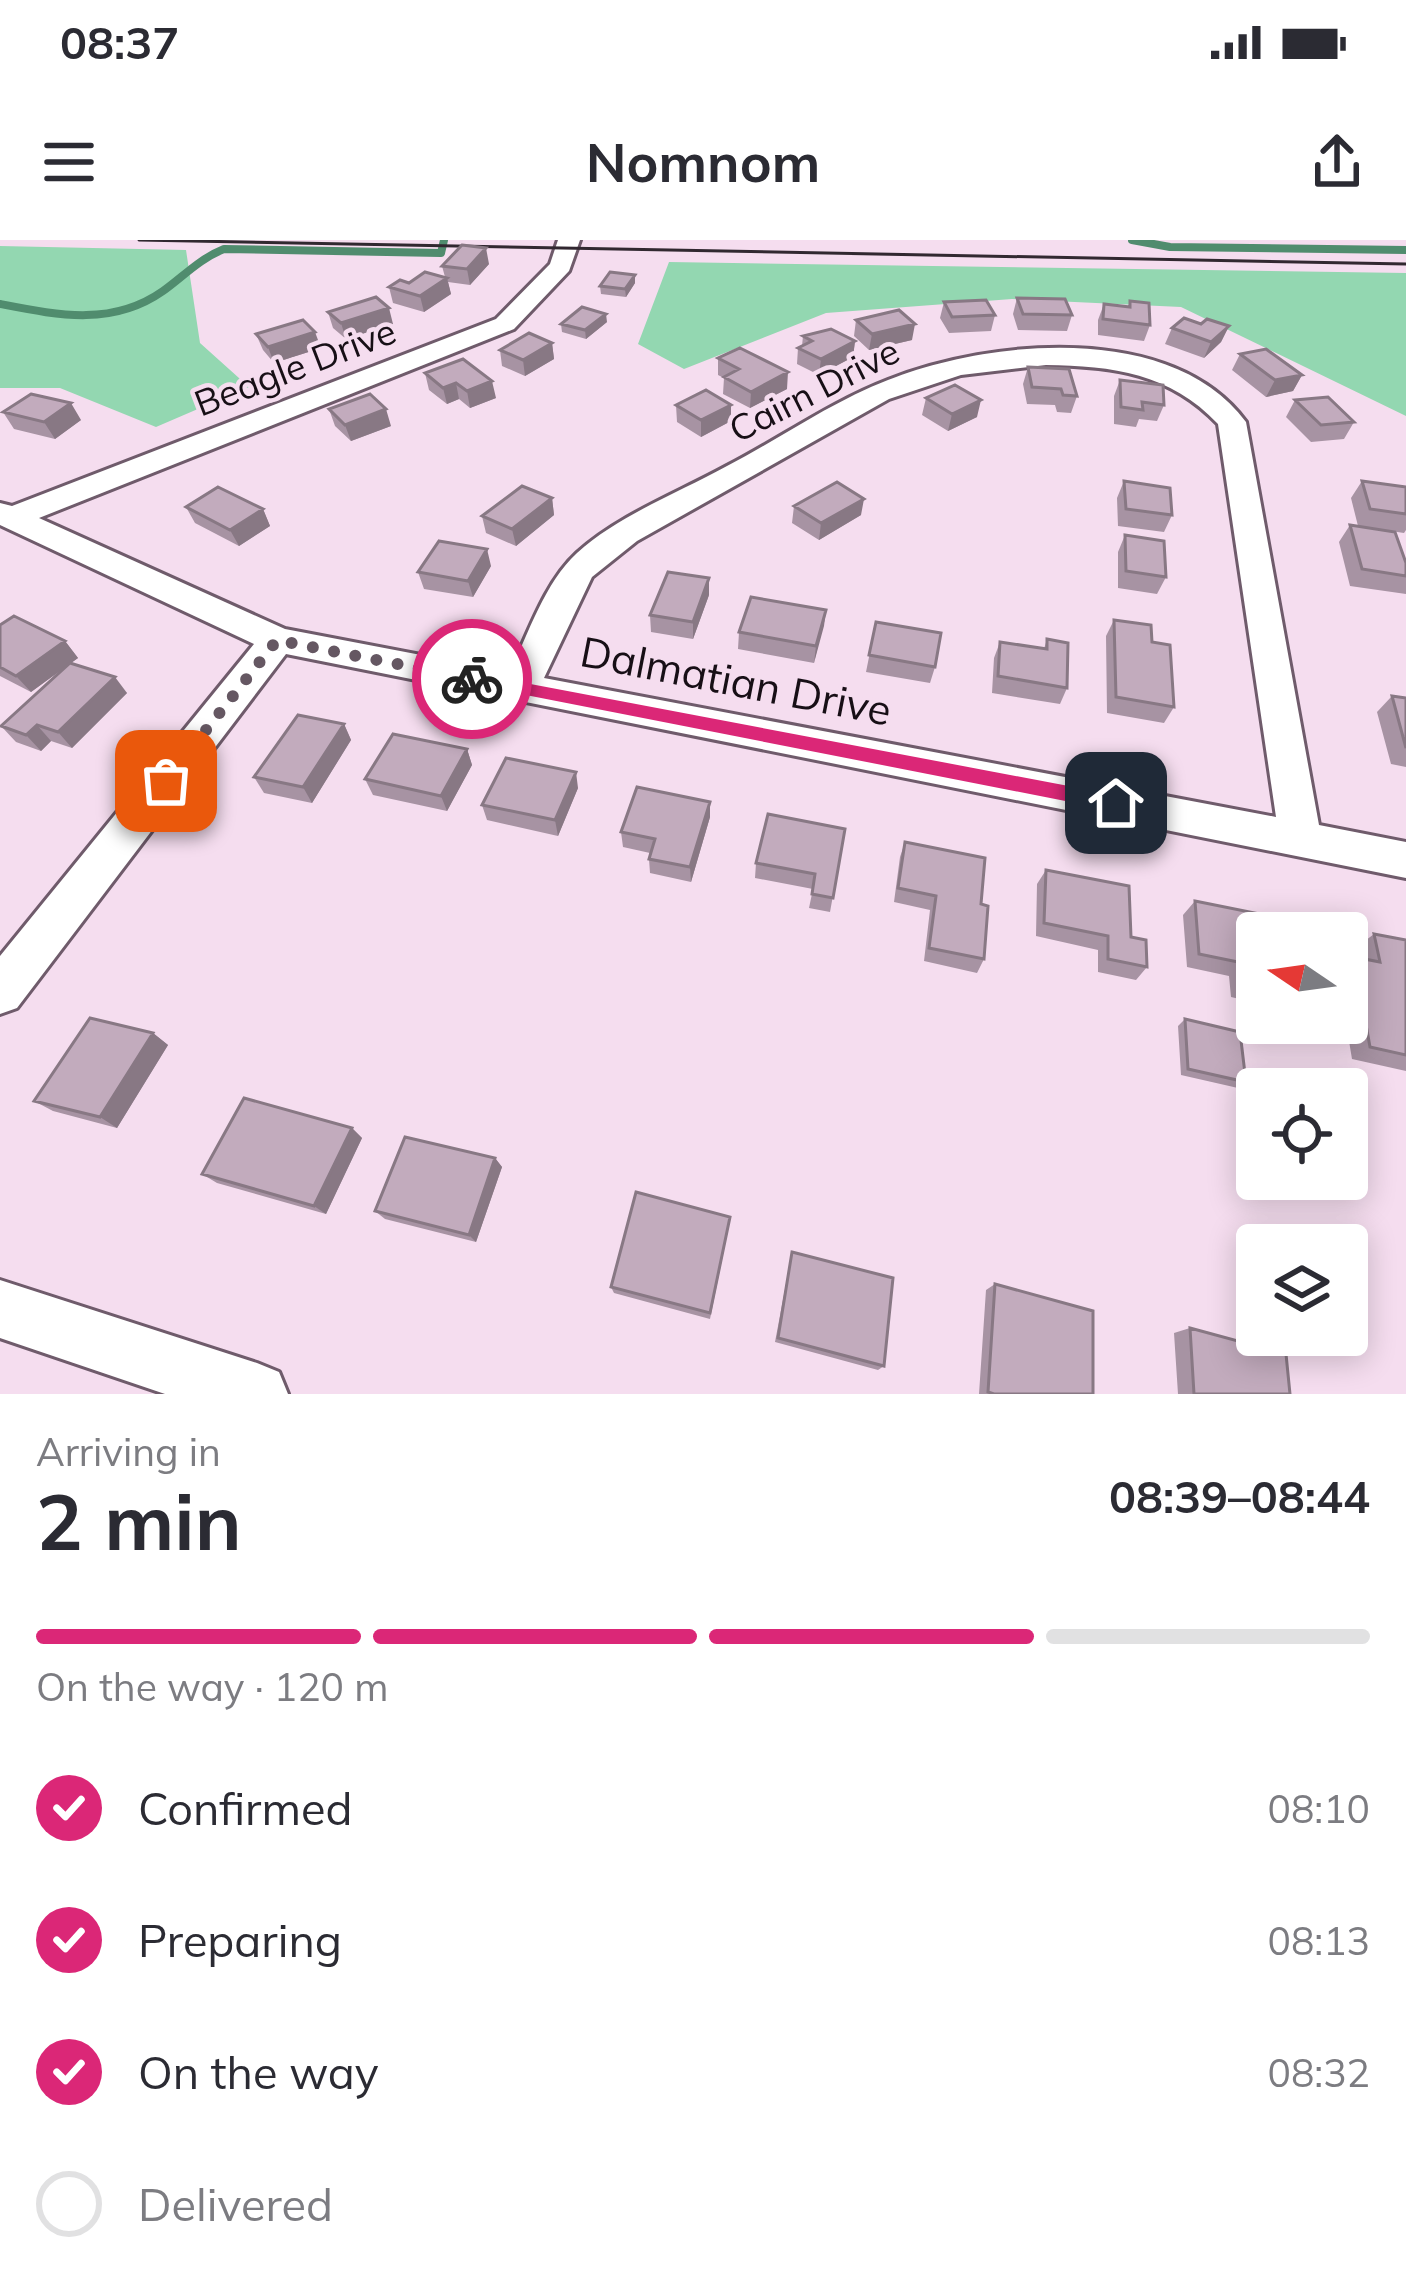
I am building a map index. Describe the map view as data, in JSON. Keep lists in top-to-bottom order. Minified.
{"streets":{"street":["Beagle Drive","Cairn Drive","Dalmatian Drive"]},"crossings":[["Beagle Drive","Dalmatian Drive"],["Cairn Drive","Dalmatian Drive"]],"north":"left","page":{"status":"08:37","header":"Nomnom","heading":["2 min","Arriving in","08:39–08:44"],"bar":"On the way · 120 m","list":[["Confirmed","08:10"],["Preparing","08:13"],["On the way","08:32"],"Delivered"]}}
